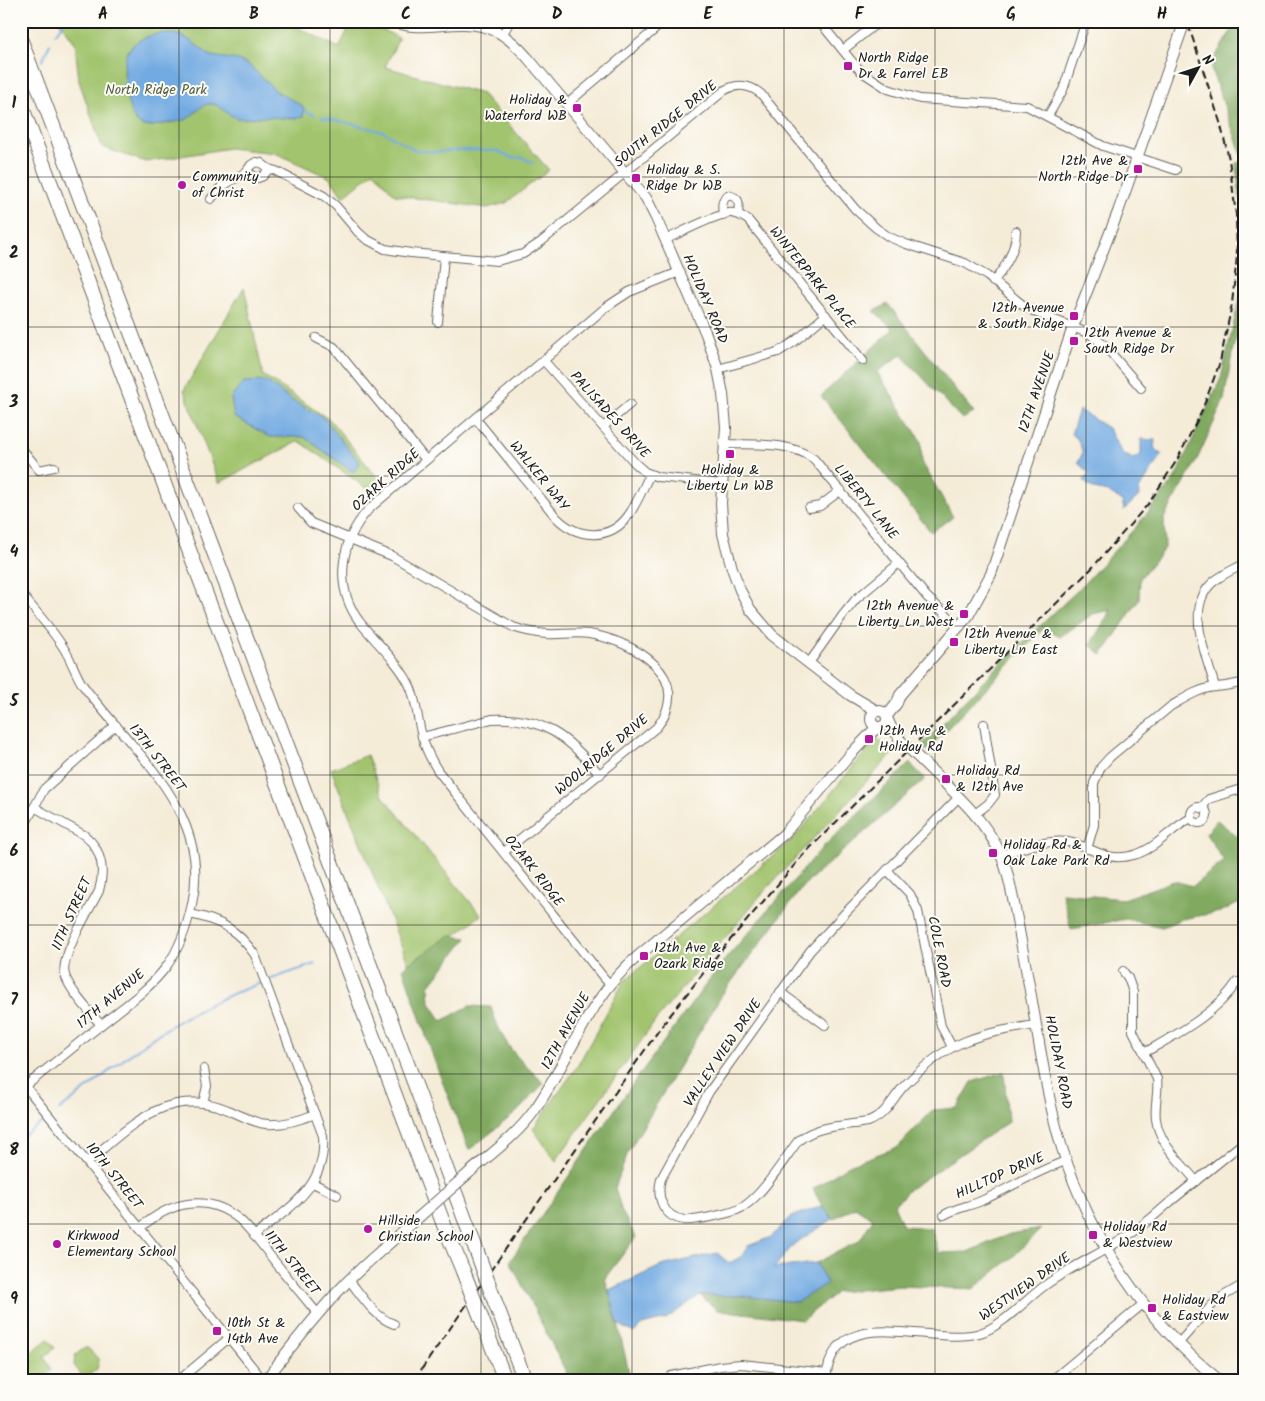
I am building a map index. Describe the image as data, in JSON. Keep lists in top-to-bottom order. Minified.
{"streets":{"street":["SOUTH RIDGE DRIVE","WINTERPARK PLACE","HOLIDAY ROAD","12TH AVENUE","PALISADES DRIVE","WALKER WAY","OZARK RIDGE","LIBERTY LANE","WOOLRIDGE DRIVE","13TH STREET","11TH STREET","COLE ROAD","17TH AVENUE","VALLEY VIEW DRIVE","10TH STREET","HILLTOP DRIVE","WESTVIEW DRIVE"]},"crossings":[["SOUTH RIDGE DRIVE","HOLIDAY ROAD"],["SOUTH RIDGE DRIVE","12TH AVENUE"],["HOLIDAY ROAD","12TH AVENUE"],["HOLIDAY ROAD","PALISADES DRIVE"],["HOLIDAY ROAD","OZARK RIDGE"],["HOLIDAY ROAD","LIBERTY LANE"],["HOLIDAY ROAD","VALLEY VIEW DRIVE"],["HOLIDAY ROAD","HILLTOP DRIVE"],["HOLIDAY ROAD","WESTVIEW DRIVE"],["12TH AVENUE","OZARK RIDGE"],["12TH AVENUE","LIBERTY LANE"],["12TH AVENUE","11TH STREET"],["12TH AVENUE","10TH STREET"],["PALISADES DRIVE","WALKER WAY"],["PALISADES DRIVE","OZARK RIDGE"],["WALKER WAY","OZARK RIDGE"],["OZARK RIDGE","WOOLRIDGE DRIVE"],["13TH STREET","17TH AVENUE"],["11TH STREET","17TH AVENUE"],["11TH STREET","10TH STREET"],["COLE ROAD","VALLEY VIEW DRIVE"],["17TH AVENUE","10TH STREET"]],"parks":["North Ridge Park"],"places":{"transit":["North Ridge Dr & Farrel EB","Holiday & Waterford WB","12th Ave & North Ridge Dr","Holiday & S. Ridge Dr WB","12th Avenue & South Ridge","12th Avenue & South Ridge Dr","Holiday & Liberty Ln WB","12th Avenue & Liberty Ln West","12th Avenue & Liberty Ln East","12th Ave & Holiday Rd","Holiday Rd & 12th Ave","Holiday Rd & Oak Lake Park Rd","12th Ave & Ozark Ridge","Holiday Rd & Westview","Holiday Rd & Eastview","10th St & 14th Ave"],"other":["Community of Christ","Hillside Christian School","Kirkwood Elementary School"]},"north":"top right","grid":{"columns":["A","B","C","D","E","F","G","H"],"rows":["1","2","3","4","5","6","7","8","9"]}}
